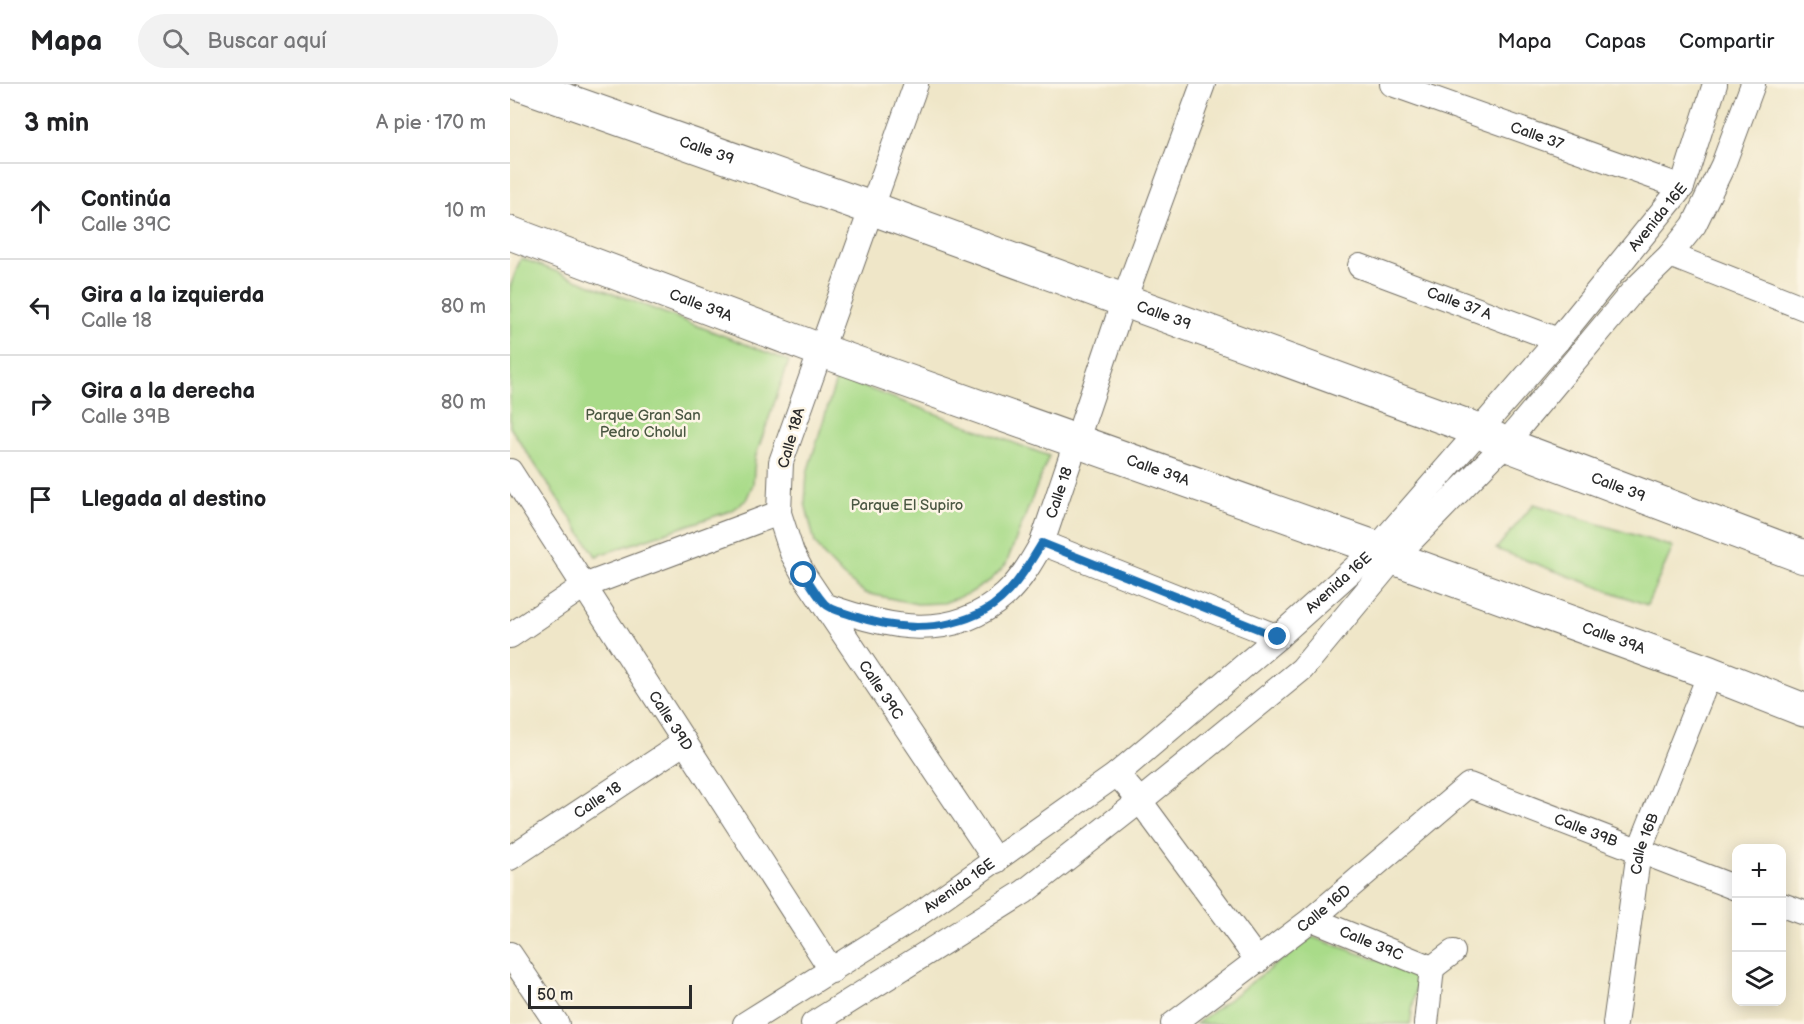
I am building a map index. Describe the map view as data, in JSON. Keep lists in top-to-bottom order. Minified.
{"streets":{"main road":["Calle 39","Calle 39A"],"street":["Calle 37","Avenida 16E","Calle 37 A","Calle 18A","Calle 18","Calle 39C","Calle 39D","Calle 39B","Calle 16B","Calle 16D"]},"crossings":[["Calle 37","Avenida 16E"],["Calle 39","Avenida 16E"],["Calle 39","Calle 18A"],["Calle 39","Calle 18"],["Avenida 16E","Calle 37 A"],["Avenida 16E","Calle 39A"],["Avenida 16E","Calle 39C"],["Avenida 16E","Calle 39D"],["Calle 39A","Calle 18A"],["Calle 39A","Calle 18"],["Calle 39A","Calle 16B"],["Calle 18A","Calle 39C"],["Calle 18","Calle 39C"],["Calle 18","Calle 39D"],["Calle 39C","Calle 16D"],["Calle 39B","Calle 16B"],["Calle 39B","Calle 16D"]],"parks":["Parque Gran San Pedro Cholul","Parque El Supiro"],"scale_bar":"50 m","page":{"header":"Mapa","search":"Buscar aquí","nav":["Mapa","Capas","Compartir"],"heading":["3 min","A pie · 170 m"],"list":[["Continúa","Calle 39C","10 m"],["Gira a la izquierda","Calle 18","80 m"],["Gira a la derecha","Calle 39B","80 m"],"Llegada al destino"],"map_buttons":["+","−"],"scale":"50 m"}}
